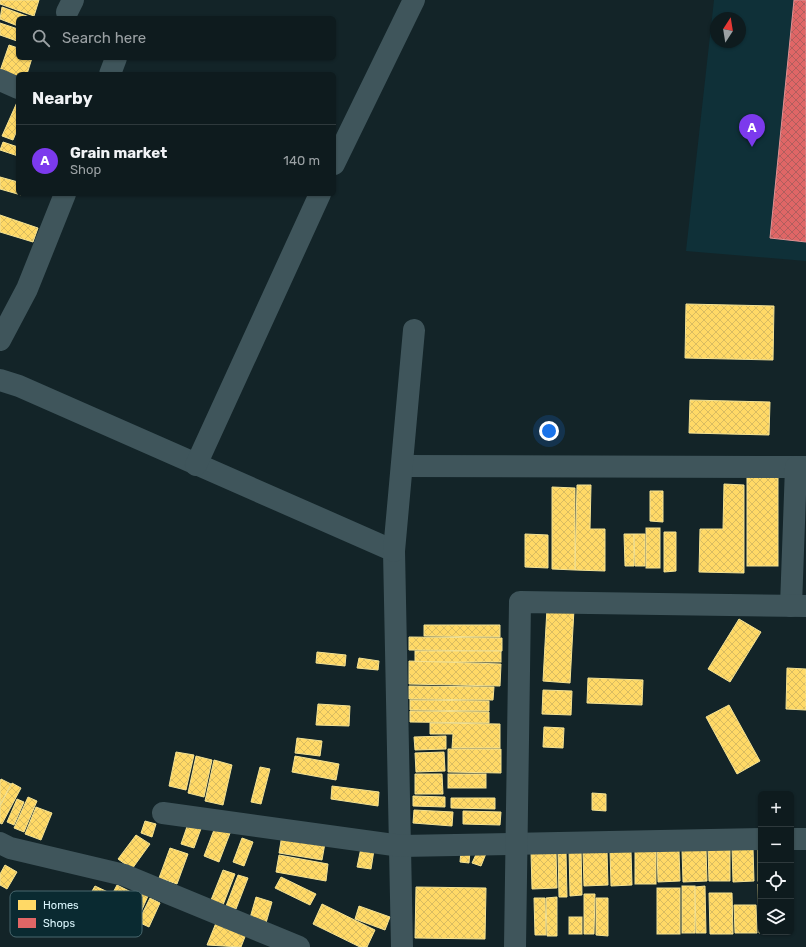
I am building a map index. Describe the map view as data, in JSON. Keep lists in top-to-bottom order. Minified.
{"legend":["Homes","Shops"],"north":"top","page":{"search":"Search here","heading":"Nearby","pins":"A","list":[{"mark":"A","name":"Grain market","note":"Shop","value":"140 m"}],"map_buttons":["+","−"]}}
